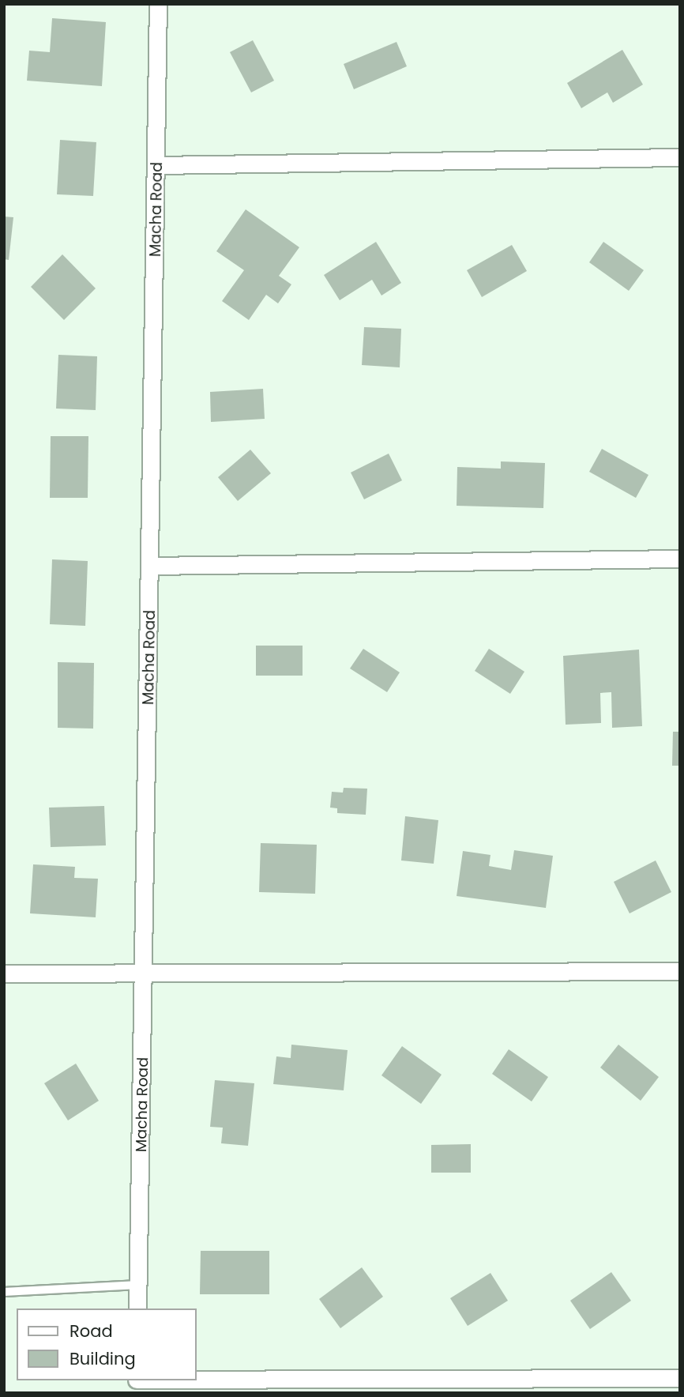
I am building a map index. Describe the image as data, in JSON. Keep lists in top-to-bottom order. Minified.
{"streets":{"street":["Macha Road"]},"legend":["Road","Building"]}
